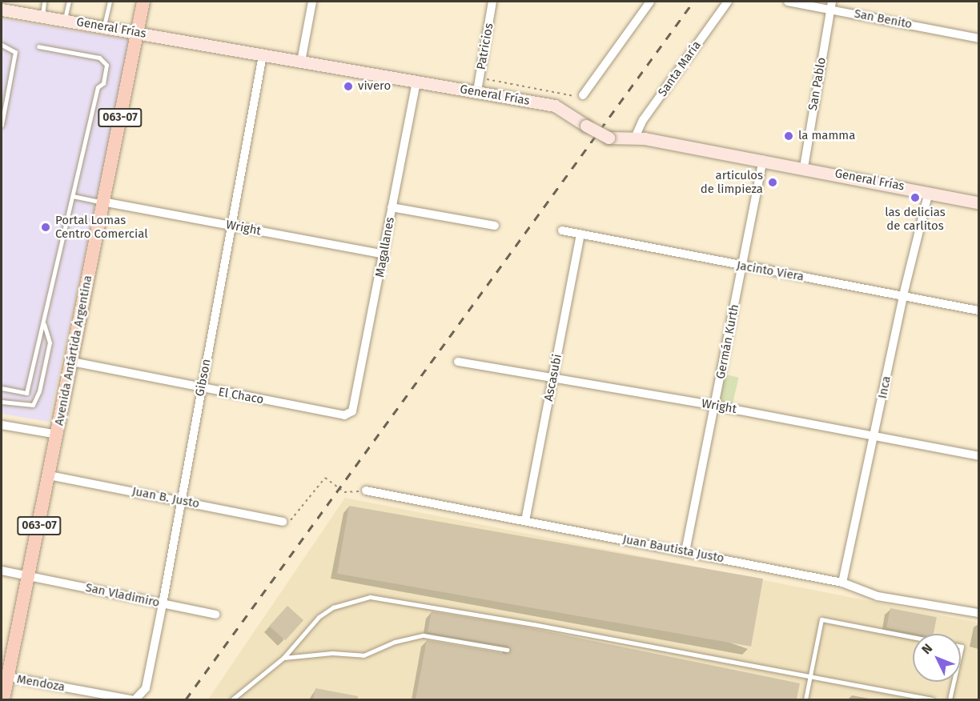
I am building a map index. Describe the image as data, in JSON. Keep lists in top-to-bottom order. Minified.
{"streets":{"main road":["General Frías","063-07","Avenida Antártida Argentina"],"street":["San Benito","Patricios","Santa María","San Pablo","Wright","Magallanes","Jacinto Viera","Germán Kurth","Gibson","Ascasubi","Inca","El Chaco","Juan B. Justo","Juan Bautista Justo","San Vladimiro","Mendoza"]},"crossings":[["San Benito","San Pablo"],["General Frías","Patricios"],["General Frías","Santa María"],["General Frías","San Pablo"],["General Frías","Magallanes"],["General Frías","Germán Kurth"],["General Frías","Avenida Antártida Argentina"],["General Frías","Gibson"],["General Frías","Inca"],["Wright","Magallanes"],["Wright","Germán Kurth"],["Wright","Avenida Antártida Argentina"],["Wright","Gibson"],["Wright","Ascasubi"],["Wright","Inca"],["Magallanes","El Chaco"],["Jacinto Viera","Germán Kurth"],["Jacinto Viera","Ascasubi"],["Jacinto Viera","Inca"],["Germán Kurth","Juan Bautista Justo"],["Avenida Antártida Argentina","El Chaco"],["Avenida Antártida Argentina","Juan B. Justo"],["Avenida Antártida Argentina","San Vladimiro"],["Avenida Antártida Argentina","Mendoza"],["Gibson","El Chaco"],["Gibson","Juan B. Justo"],["Gibson","San Vladimiro"],["Gibson","Mendoza"],["Ascasubi","Juan Bautista Justo"],["Inca","Juan Bautista Justo"]],"places":["vivero","la mamma","articulos de limpieza","las delicias de carlitos","Portal Lomas Centro Comercial"],"north":"top left"}
